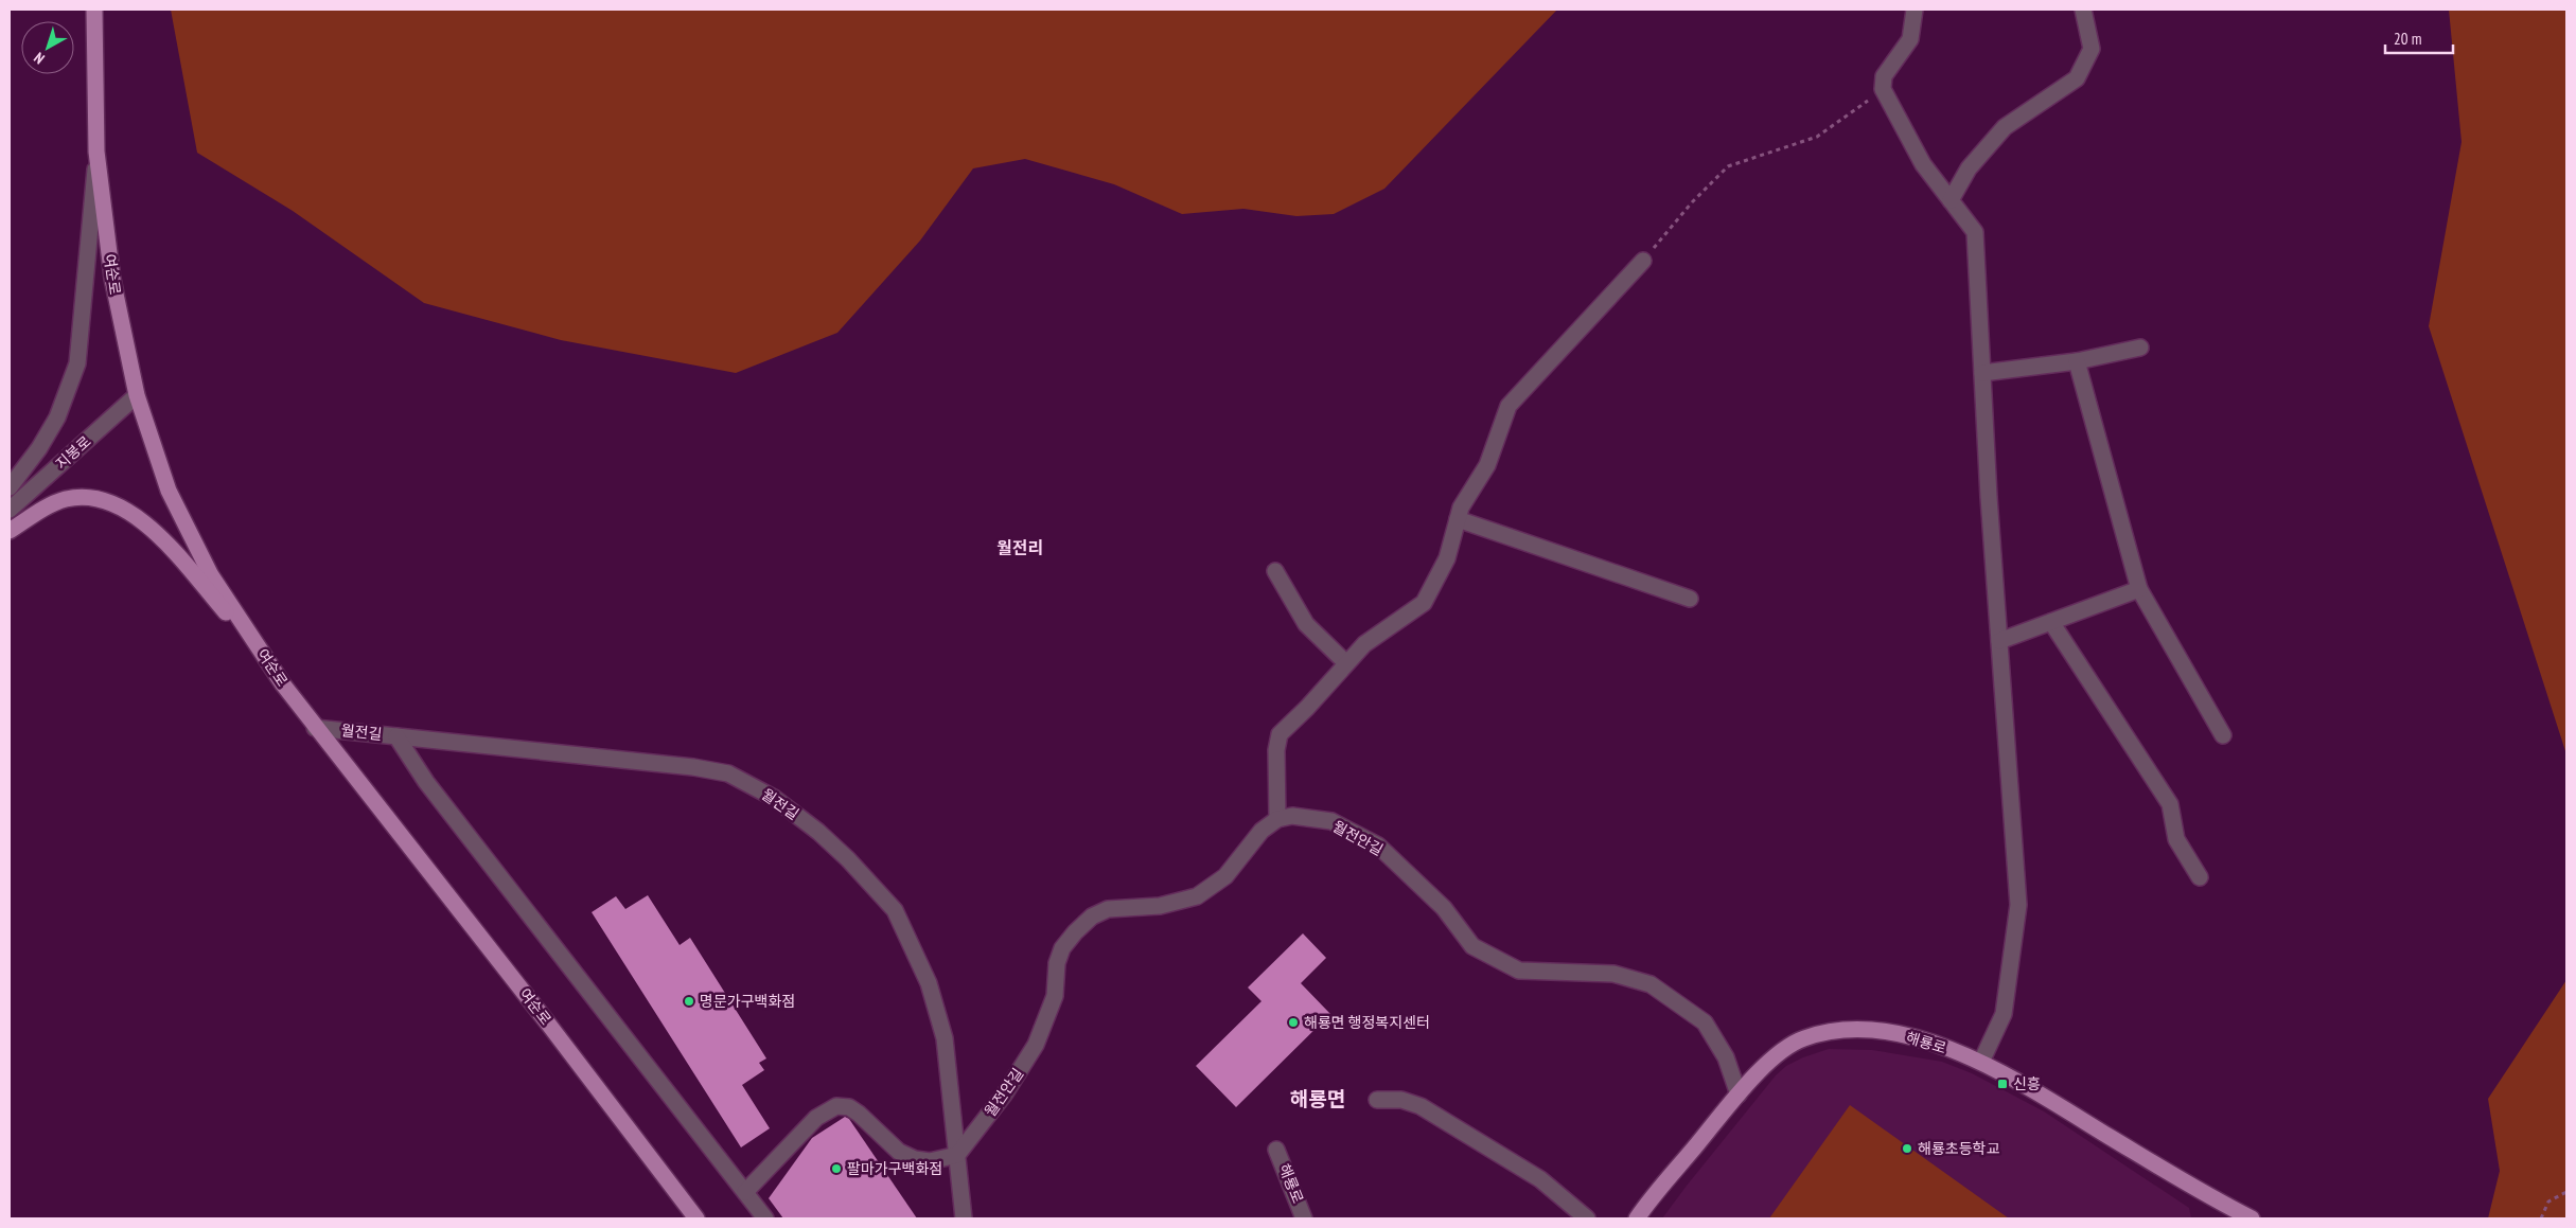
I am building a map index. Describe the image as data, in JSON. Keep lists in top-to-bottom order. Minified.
{"streets":{"main road":["여순로","해룡로"],"street":["지봉로","월전길","월전안길"]},"crossings":[["여순로","지봉로"],["여순로","월전길"],["월전길","월전안길"],["월전안길","해룡로"]],"districts":["월전리","해룡면"],"places":{"other":["명문가구백화점","해룡면 행정복지센터","해룡초등학교","팔마가구백화점"],"transit":["신흥"]},"scale_bar":"20 m","north":"bottom left"}
